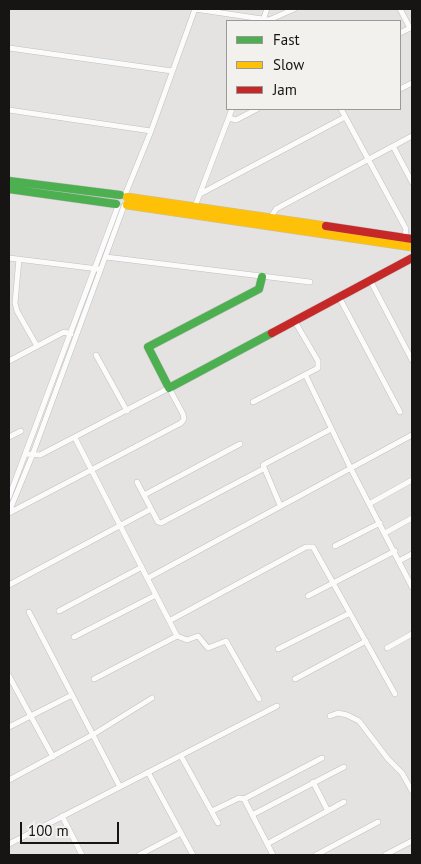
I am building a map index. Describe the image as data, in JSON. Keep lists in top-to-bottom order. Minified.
{"legend":["Fast","Slow","Jam"],"scale_bar":"100 m"}
